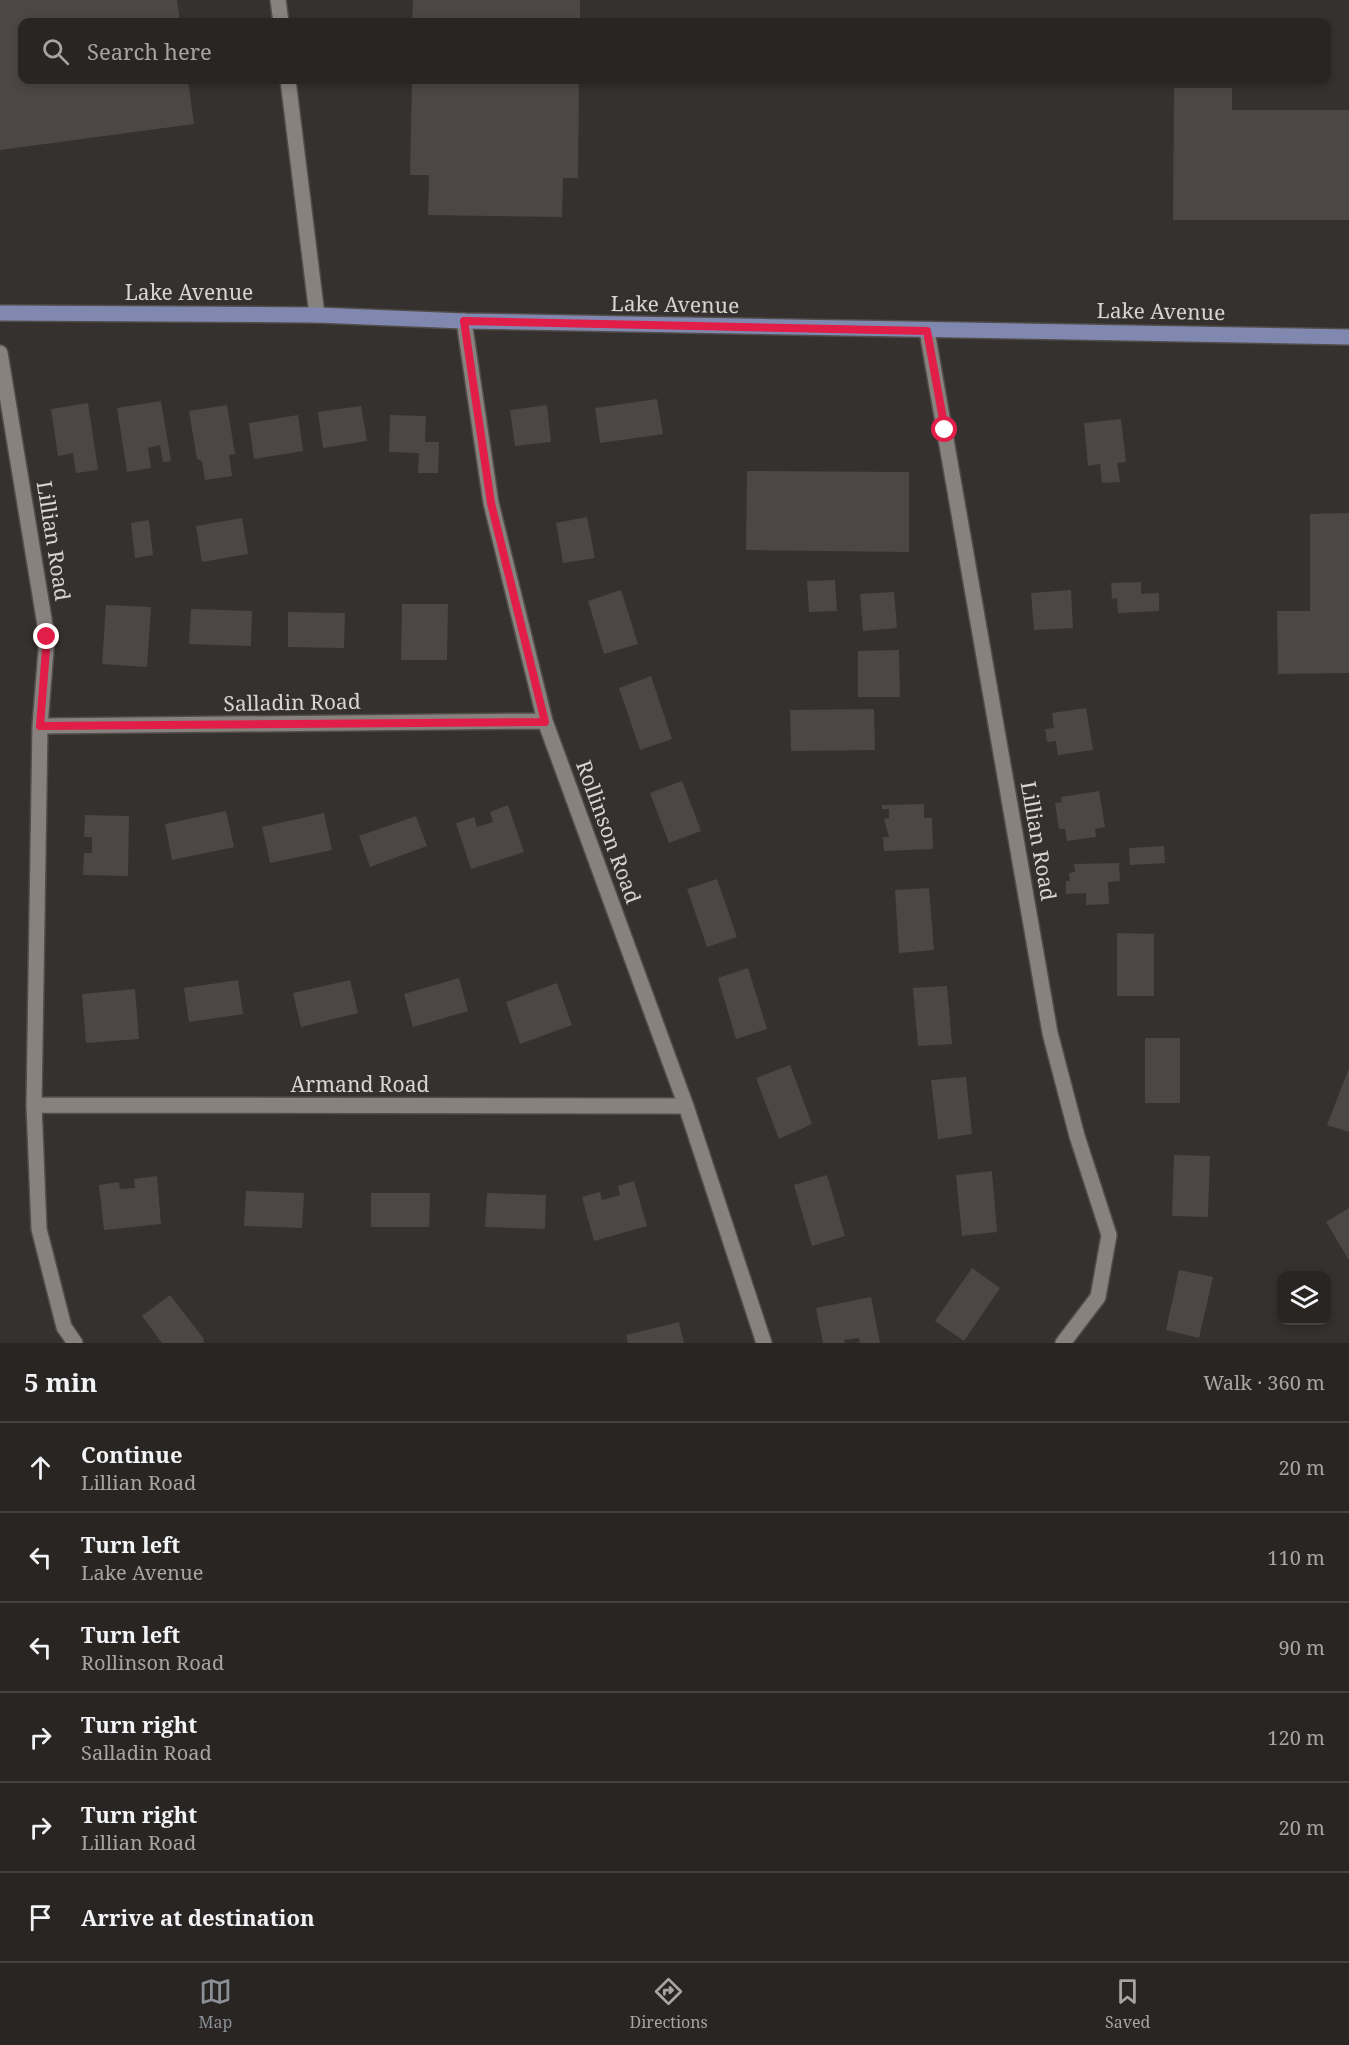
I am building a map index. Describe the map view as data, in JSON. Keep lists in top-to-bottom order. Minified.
{"streets":{"main road":["Lake Avenue"],"street":["Lillian Road","Salladin Road","Rollinson Road","Armand Road"]},"crossings":[["Lake Avenue","Lillian Road"],["Lake Avenue","Rollinson Road"],["Lillian Road","Salladin Road"],["Lillian Road","Armand Road"],["Salladin Road","Rollinson Road"],["Rollinson Road","Armand Road"]],"page":{"search":"Search here","heading":["5 min","Walk · 360 m"],"list":[["Continue","Lillian Road","20 m"],["Turn left","Lake Avenue","110 m"],["Turn left","Rollinson Road","90 m"],["Turn right","Salladin Road","120 m"],["Turn right","Lillian Road","20 m"],"Arrive at destination"],"nav":["Map","Directions","Saved"]}}
